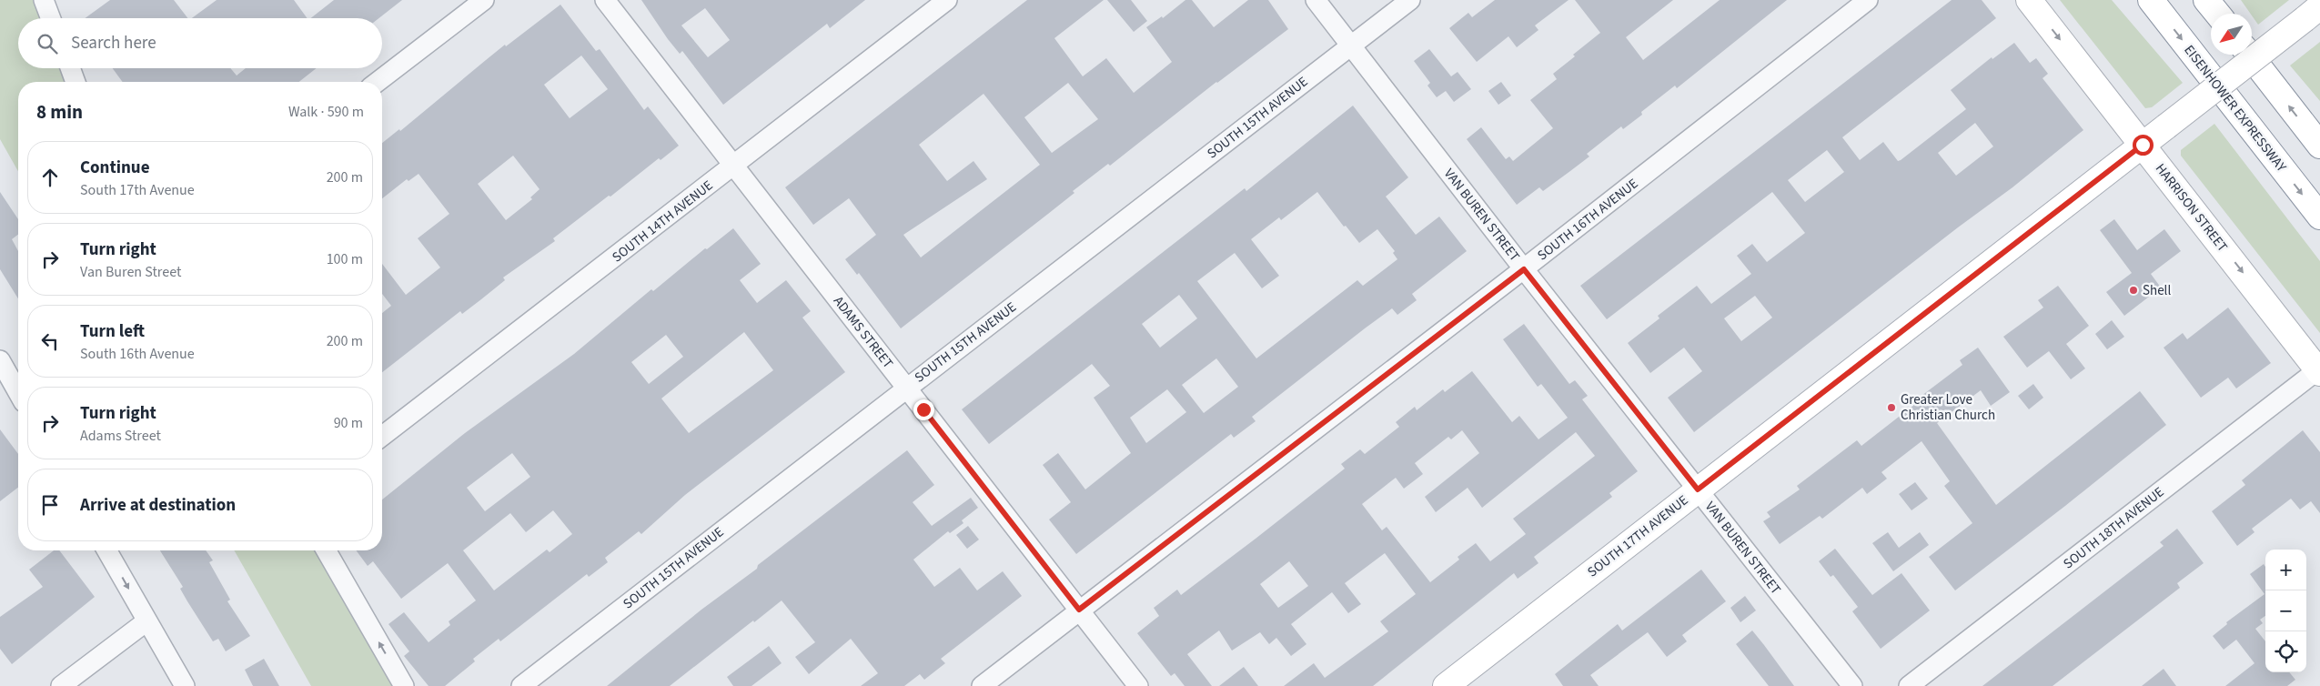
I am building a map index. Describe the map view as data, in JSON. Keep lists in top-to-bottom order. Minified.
{"streets":{"main road":["EISENHOWER EXPRESSWAY","HARRISON STREET","SOUTH 17TH AVENUE"],"street":["SOUTH 15TH AVENUE","VAN BUREN STREET","SOUTH 16TH AVENUE","SOUTH 14TH AVENUE","ADAMS STREET","SOUTH 18TH AVENUE"]},"crossings":[["SOUTH 15TH AVENUE","VAN BUREN STREET"],["SOUTH 15TH AVENUE","ADAMS STREET"],["HARRISON STREET","SOUTH 18TH AVENUE"],["HARRISON STREET","SOUTH 17TH AVENUE"],["VAN BUREN STREET","SOUTH 16TH AVENUE"],["VAN BUREN STREET","SOUTH 17TH AVENUE"],["SOUTH 16TH AVENUE","ADAMS STREET"],["SOUTH 14TH AVENUE","ADAMS STREET"]],"one_way":["HARRISON STREET"],"places":["Shell","Greater Love Christian Church"],"north":"bottom left","page":{"search":"Search here","heading":["8 min","Walk · 590 m"],"list":[["Continue","South 17th Avenue","200 m"],["Turn right","Van Buren Street","100 m"],["Turn left","South 16th Avenue","200 m"],["Turn right","Adams Street","90 m"],"Arrive at destination"],"map_buttons":["+","−"]}}
